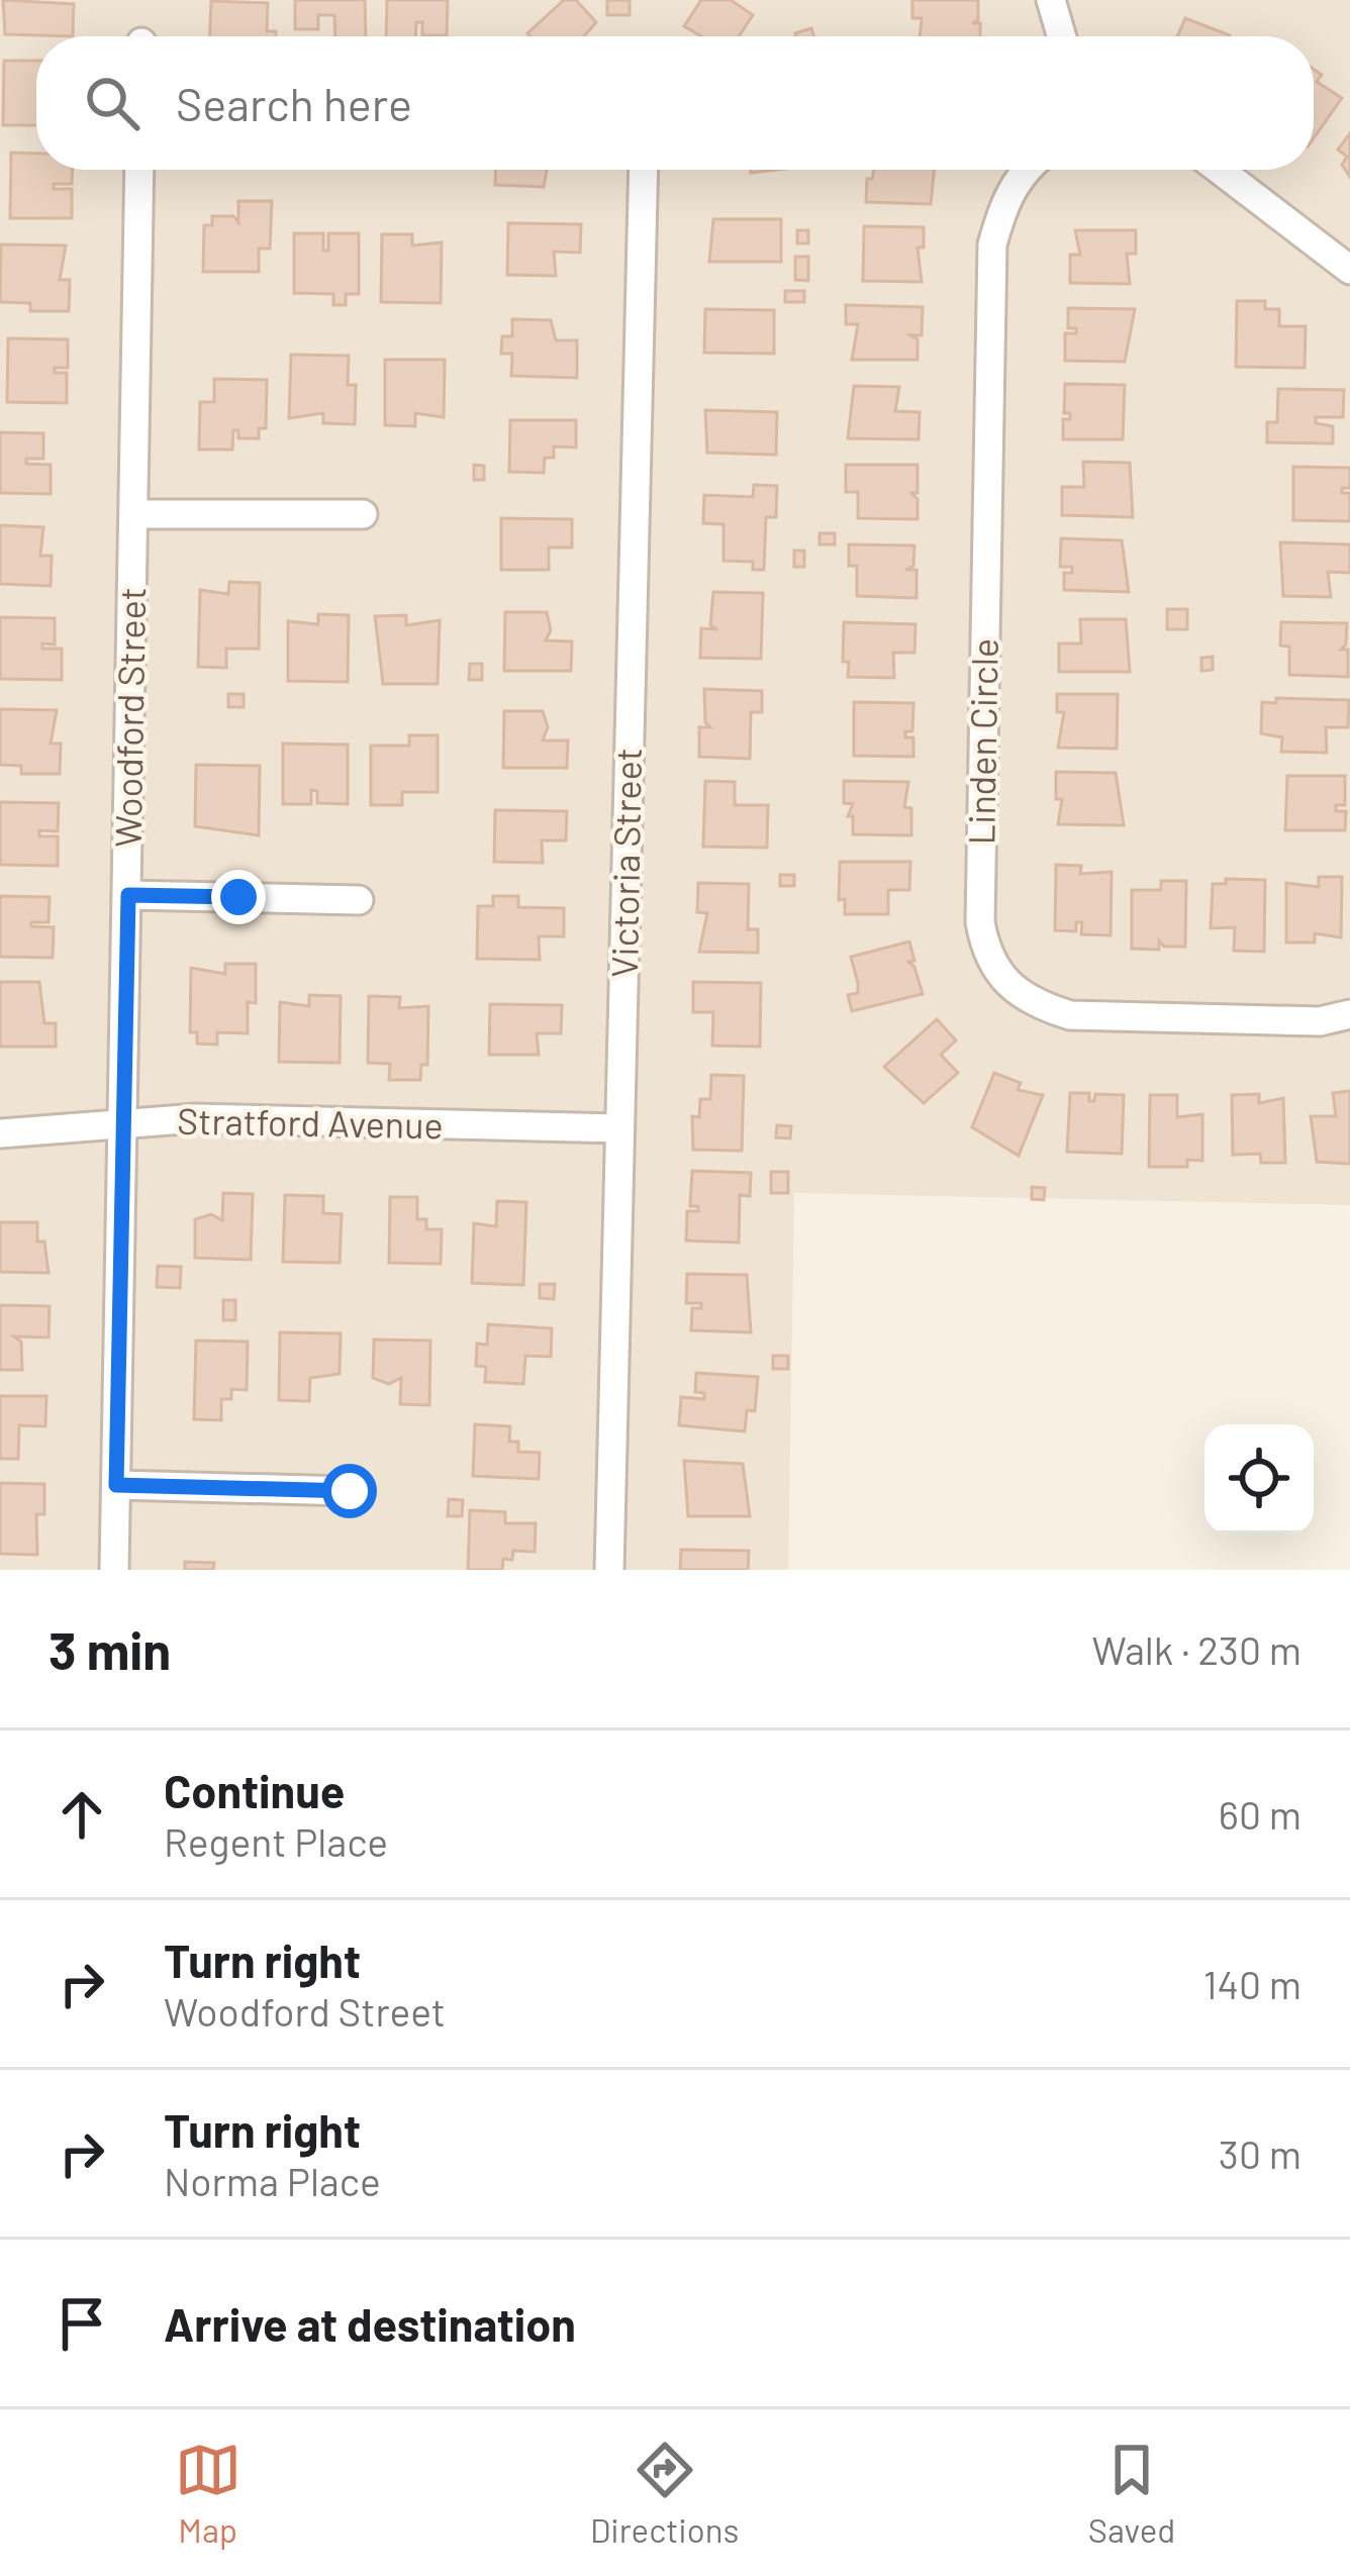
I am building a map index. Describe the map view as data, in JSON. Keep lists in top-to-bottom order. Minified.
{"streets":{"street":["Woodford Street","Linden Circle","Victoria Street","Stratford Avenue"]},"crossings":[["Woodford Street","Stratford Avenue"],["Victoria Street","Stratford Avenue"]],"page":{"search":"Search here","heading":["3 min","Walk · 230 m"],"list":[["Continue","Regent Place","60 m"],["Turn right","Woodford Street","140 m"],["Turn right","Norma Place","30 m"],"Arrive at destination"],"nav":["Map","Directions","Saved"]}}
